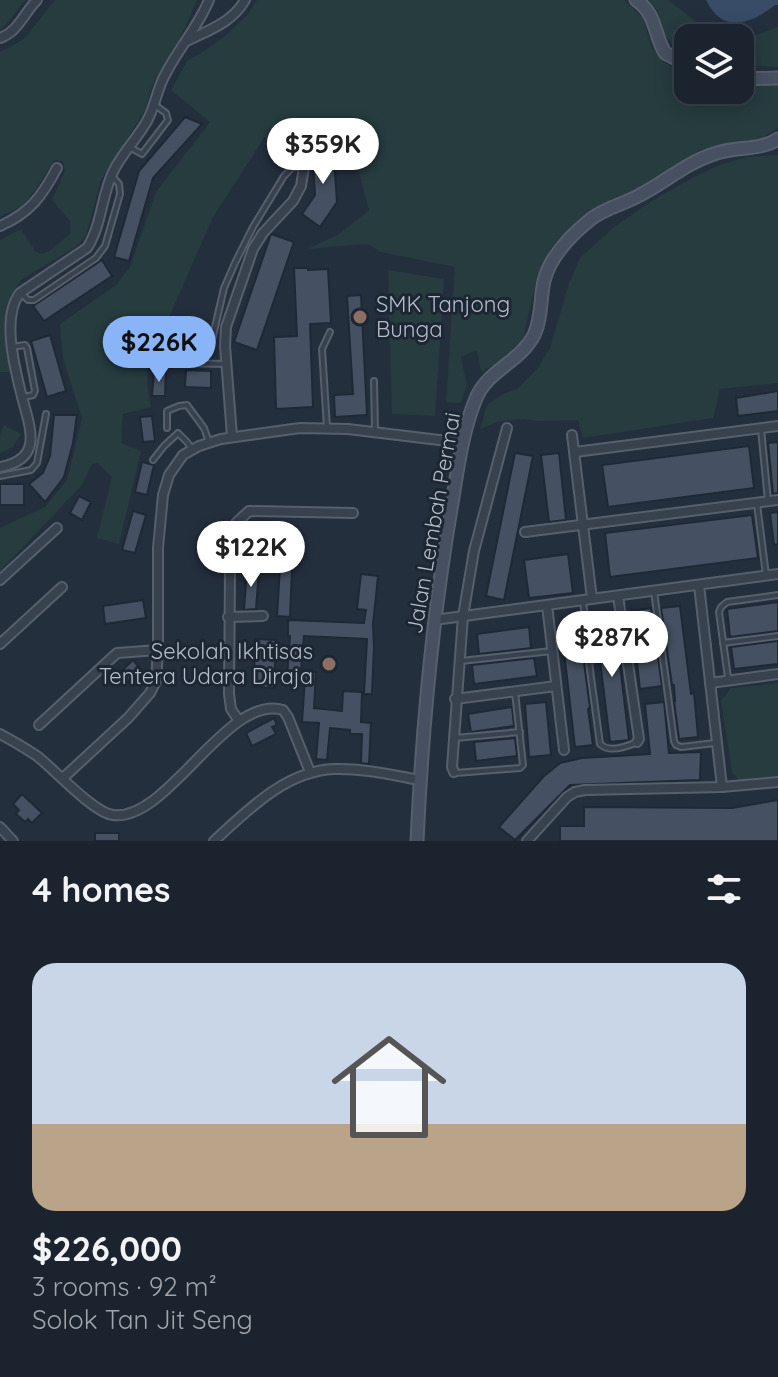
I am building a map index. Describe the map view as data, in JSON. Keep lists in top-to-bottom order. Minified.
{"streets":{"main road":["Jalan Lembah Permai"]},"places":["SMK Tanjong Bunga","Sekolah Ikhtisas Tentera Udara Diraja"],"page":{"price":["$359K","$226K","$122K","$287K"],"heading":"4 homes","list":[{"name":"$226,000","note":"3 rooms · 92 m² · Solok Tan Jit Seng"}]}}
